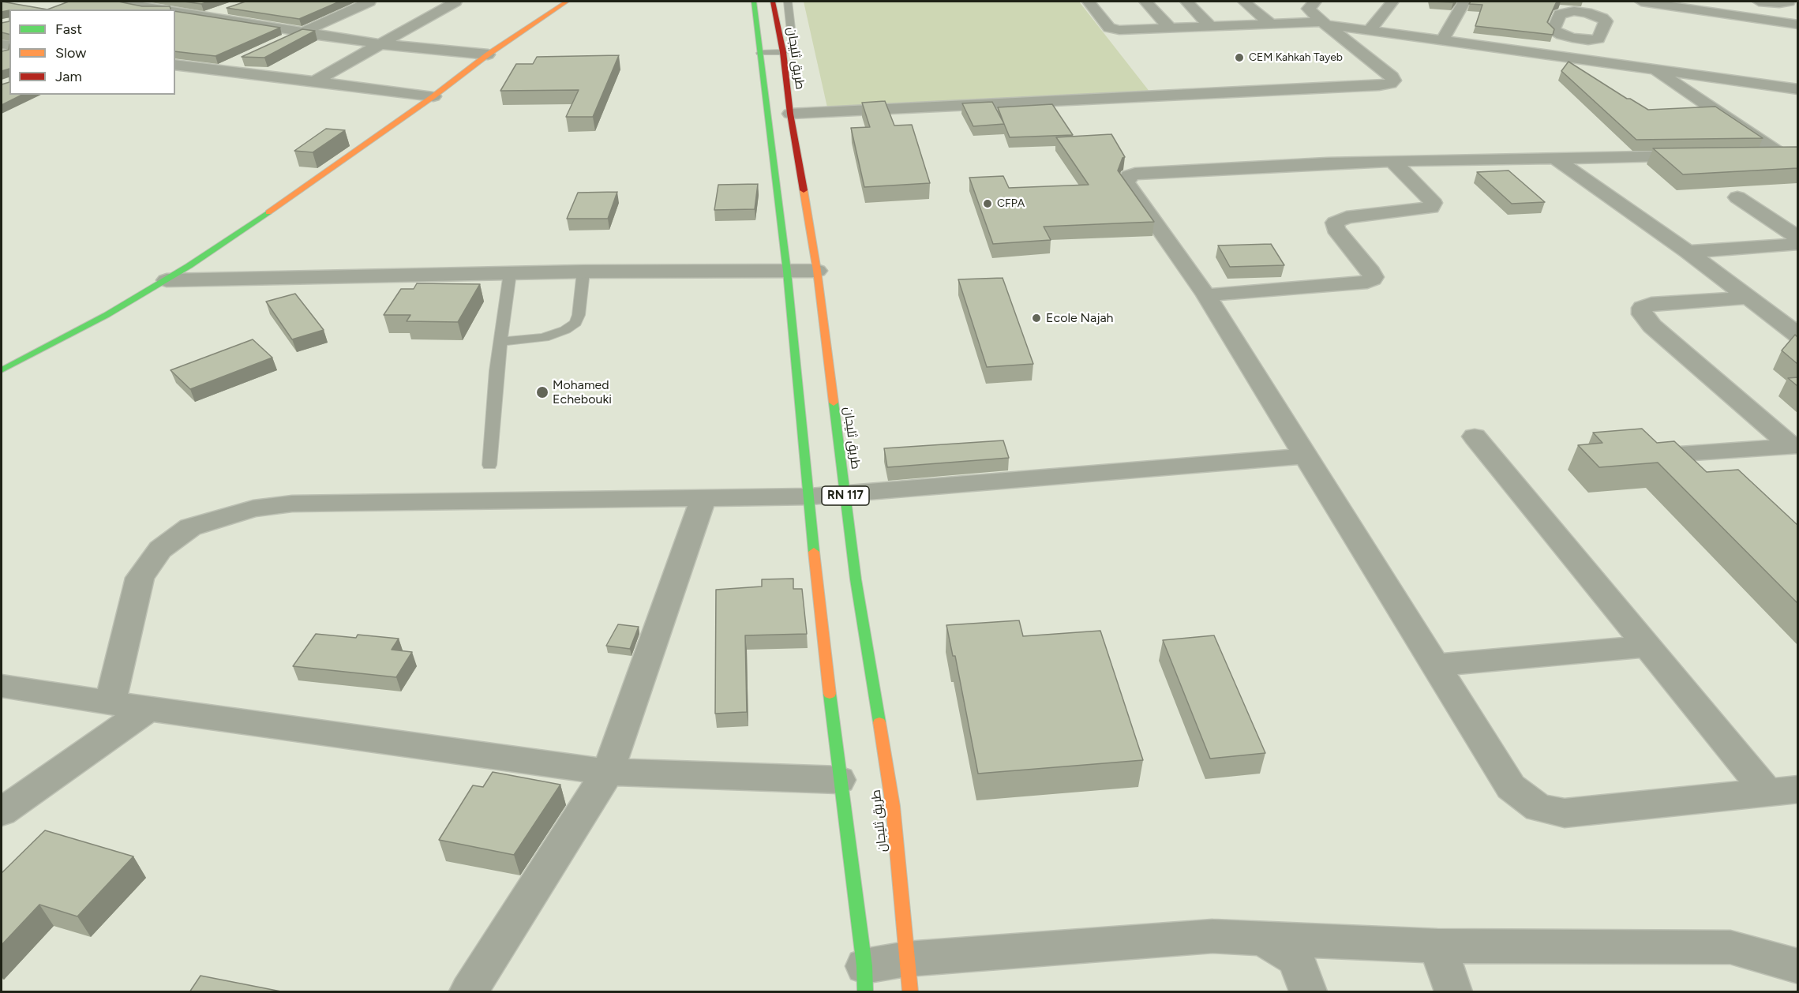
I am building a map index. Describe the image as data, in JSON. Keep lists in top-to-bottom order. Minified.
{"streets":{"main road":["طريق ثليجان","RN 117"]},"places":["CEM Kahkah Tayeb","CFPA","Ecole Najah","Mohamed Echebouki"],"legend":["Fast","Slow","Jam"]}
